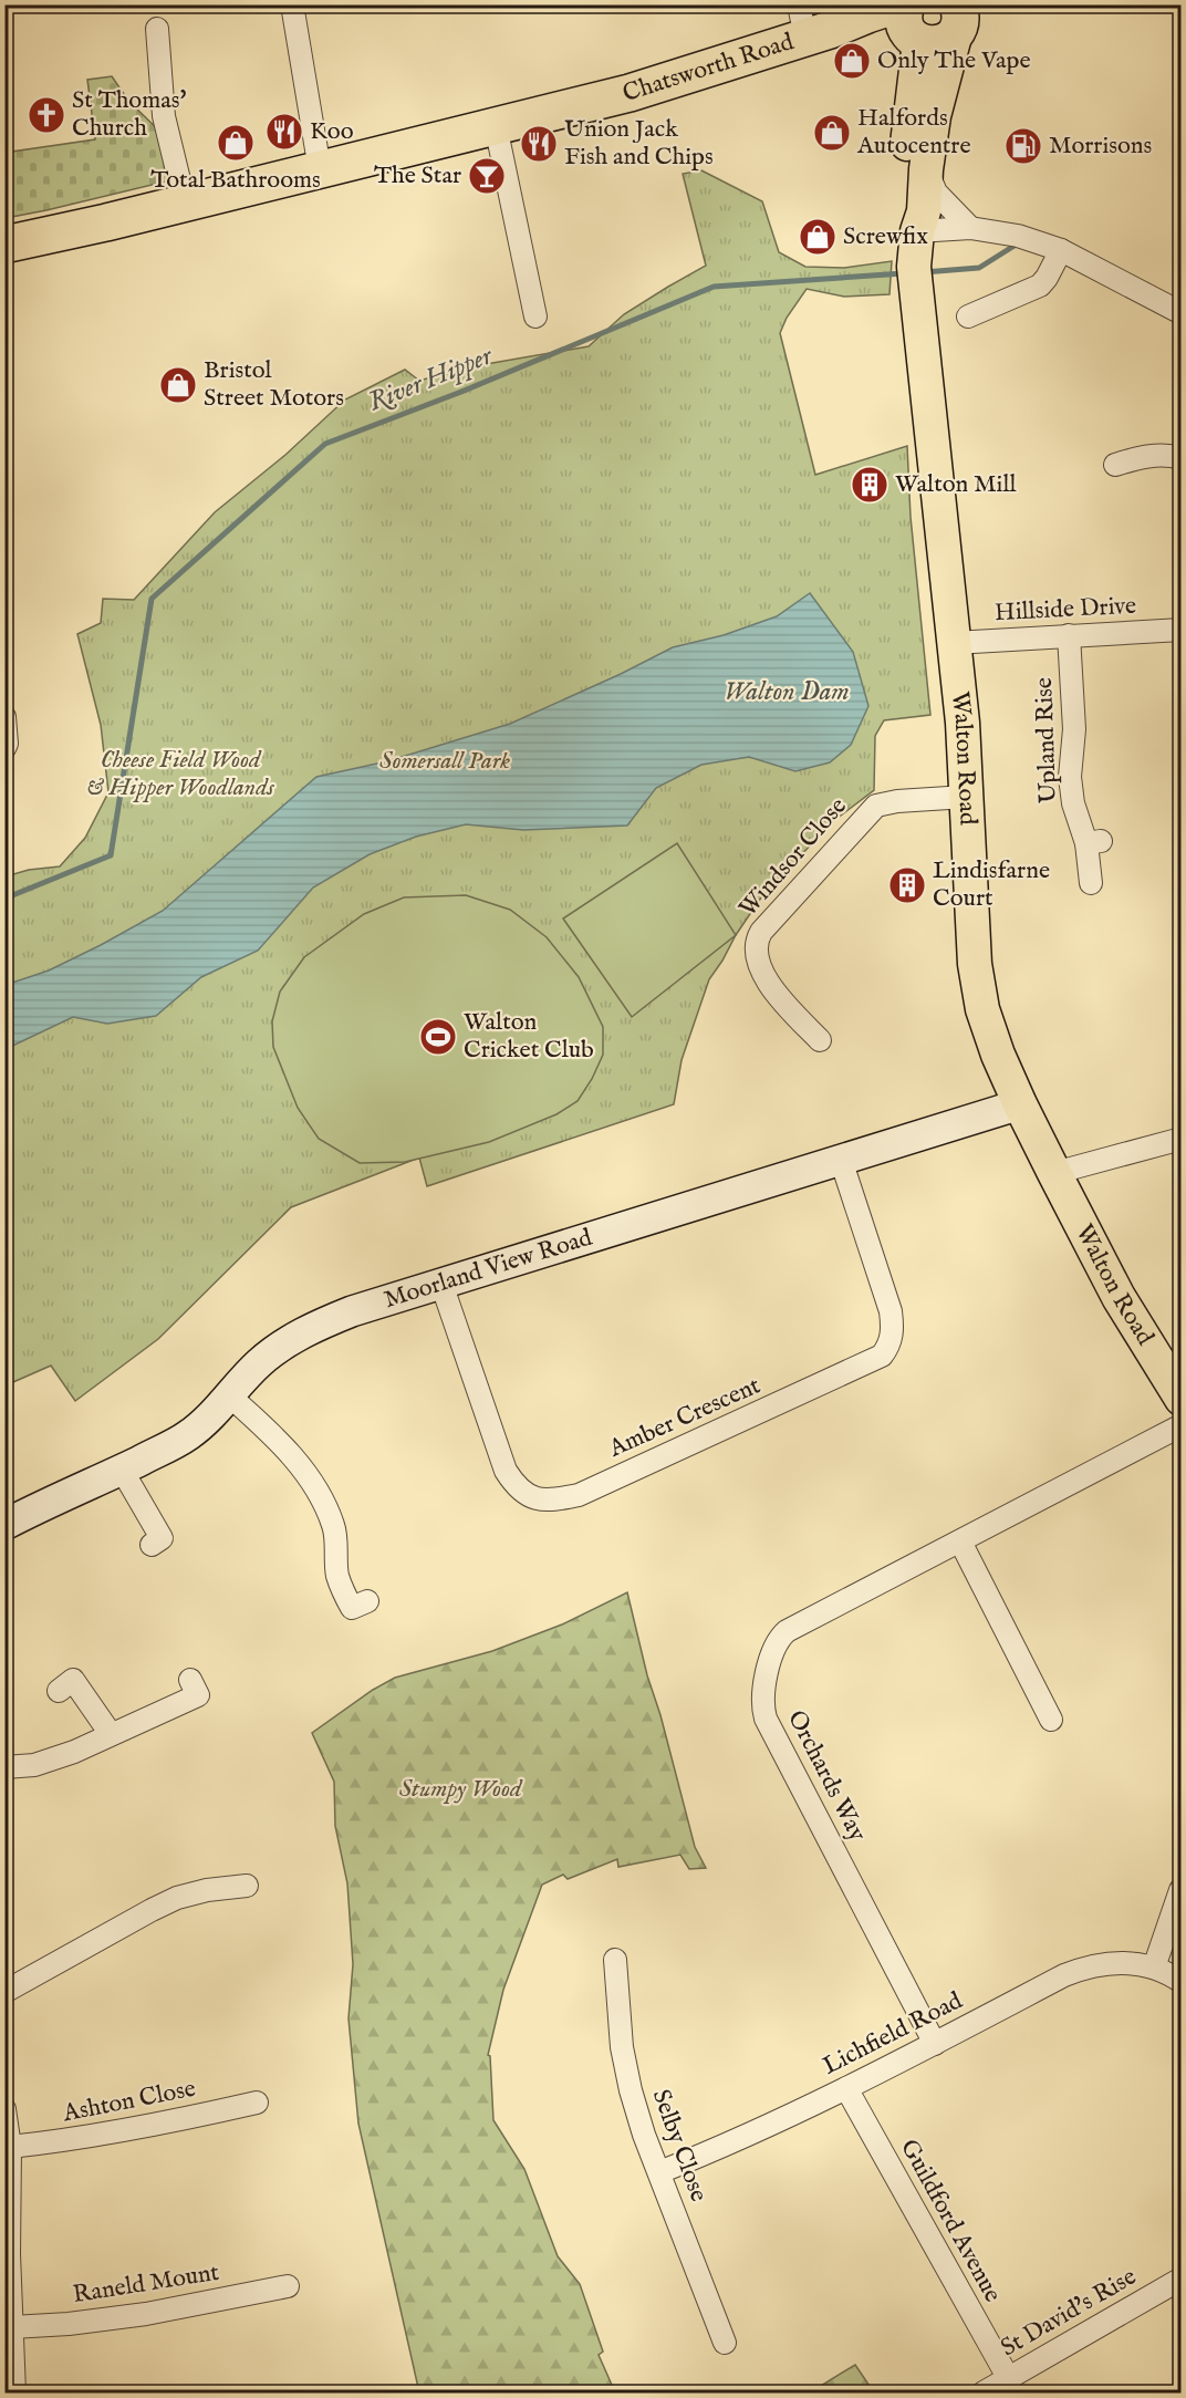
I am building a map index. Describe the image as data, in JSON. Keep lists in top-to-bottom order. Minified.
{"streets":{"highway":["Chatsworth Road"],"main road":["Walton Road"],"street":["Hillside Drive","Upland Rise","Windsor Close","Moorland View Road","Amber Crescent","Orchards Way","Lichfield Road","Ashton Close","Selby Close","Guildford Avenue","Raneld Mount","St David's Rise"]},"crossings":[["Chatsworth Road","Walton Road"],["Hillside Drive","Upland Rise"],["Hillside Drive","Walton Road"],["Walton Road","Windsor Close"],["Walton Road","Moorland View Road"],["Moorland View Road","Amber Crescent"],["Orchards Way","Lichfield Road"],["Lichfield Road","Selby Close"],["Lichfield Road","Guildford Avenue"],["Guildford Avenue","St David's Rise"]],"water":["River Hipper","Walton Dam"],"parks":["Cheese Field Wood & Hipper Woodlands","Somersall Park","Stumpy Wood"],"places":{"shop":["Only The Vape","Halfords Autocentre","Total Bathrooms","Screwfix","Bristol Street Motors"],"church":["St Thomas' Church"],"restaurant":["Koo","Union Jack Fish and Chips"],"fuel station":["Morrisons"],"bar":["The Star"],"building":["Walton Mill","Lindisfarne Court"],"sports":["Walton Cricket Club"]}}
